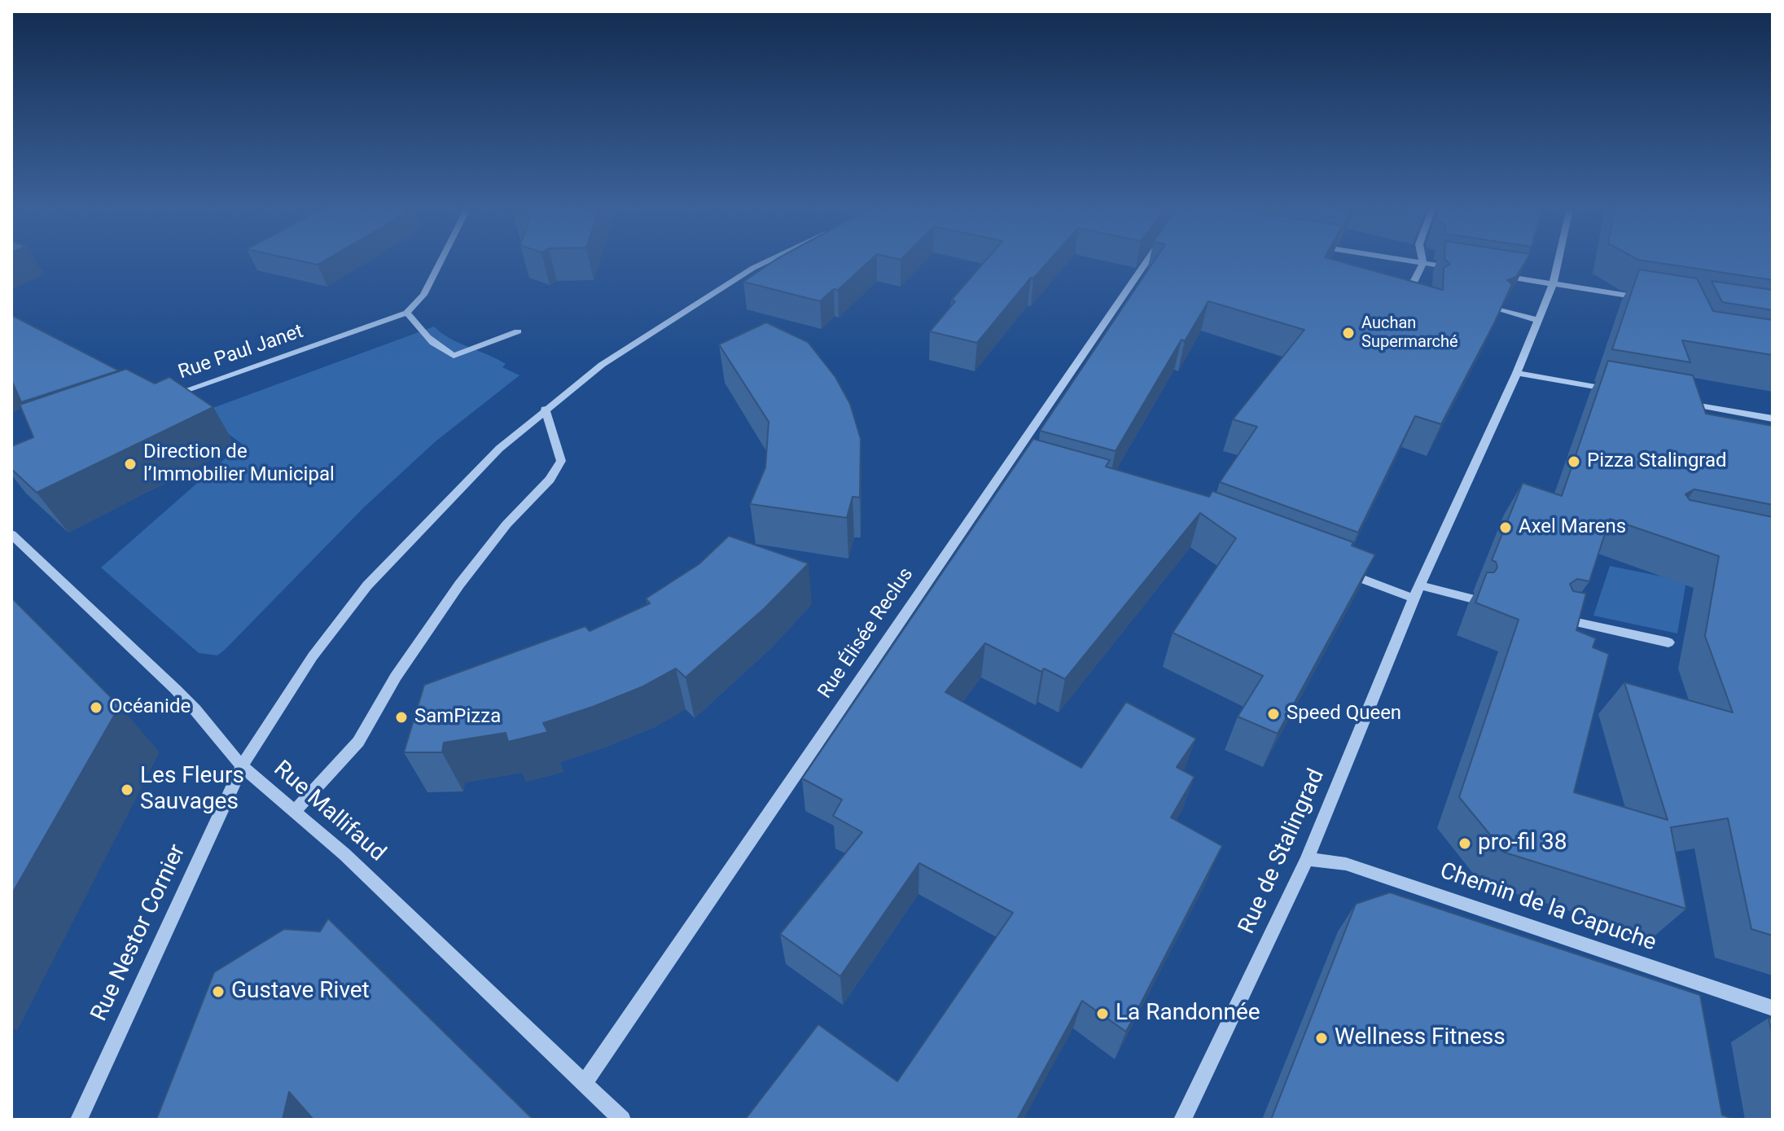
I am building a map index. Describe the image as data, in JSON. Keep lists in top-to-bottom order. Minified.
{"streets":{"street":["Rue Paul Janet","Rue Élisée Reclus","Rue Mallifaud","Rue de Stalingrad","Chemin de la Capuche","Rue Nestor Cornier"]},"crossings":[["Rue Élisée Reclus","Rue Mallifaud"],["Rue Mallifaud","Rue Nestor Cornier"],["Rue de Stalingrad","Chemin de la Capuche"]],"places":["Auchan Supermarché","Pizza Stalingrad","Direction de l’Immobilier Municipal","Axel Marens","Océanide","Speed Queen","SamPizza","Les Fleurs Sauvages","pro-fil 38","Gustave Rivet","La Randonnée","Wellness Fitness"]}
